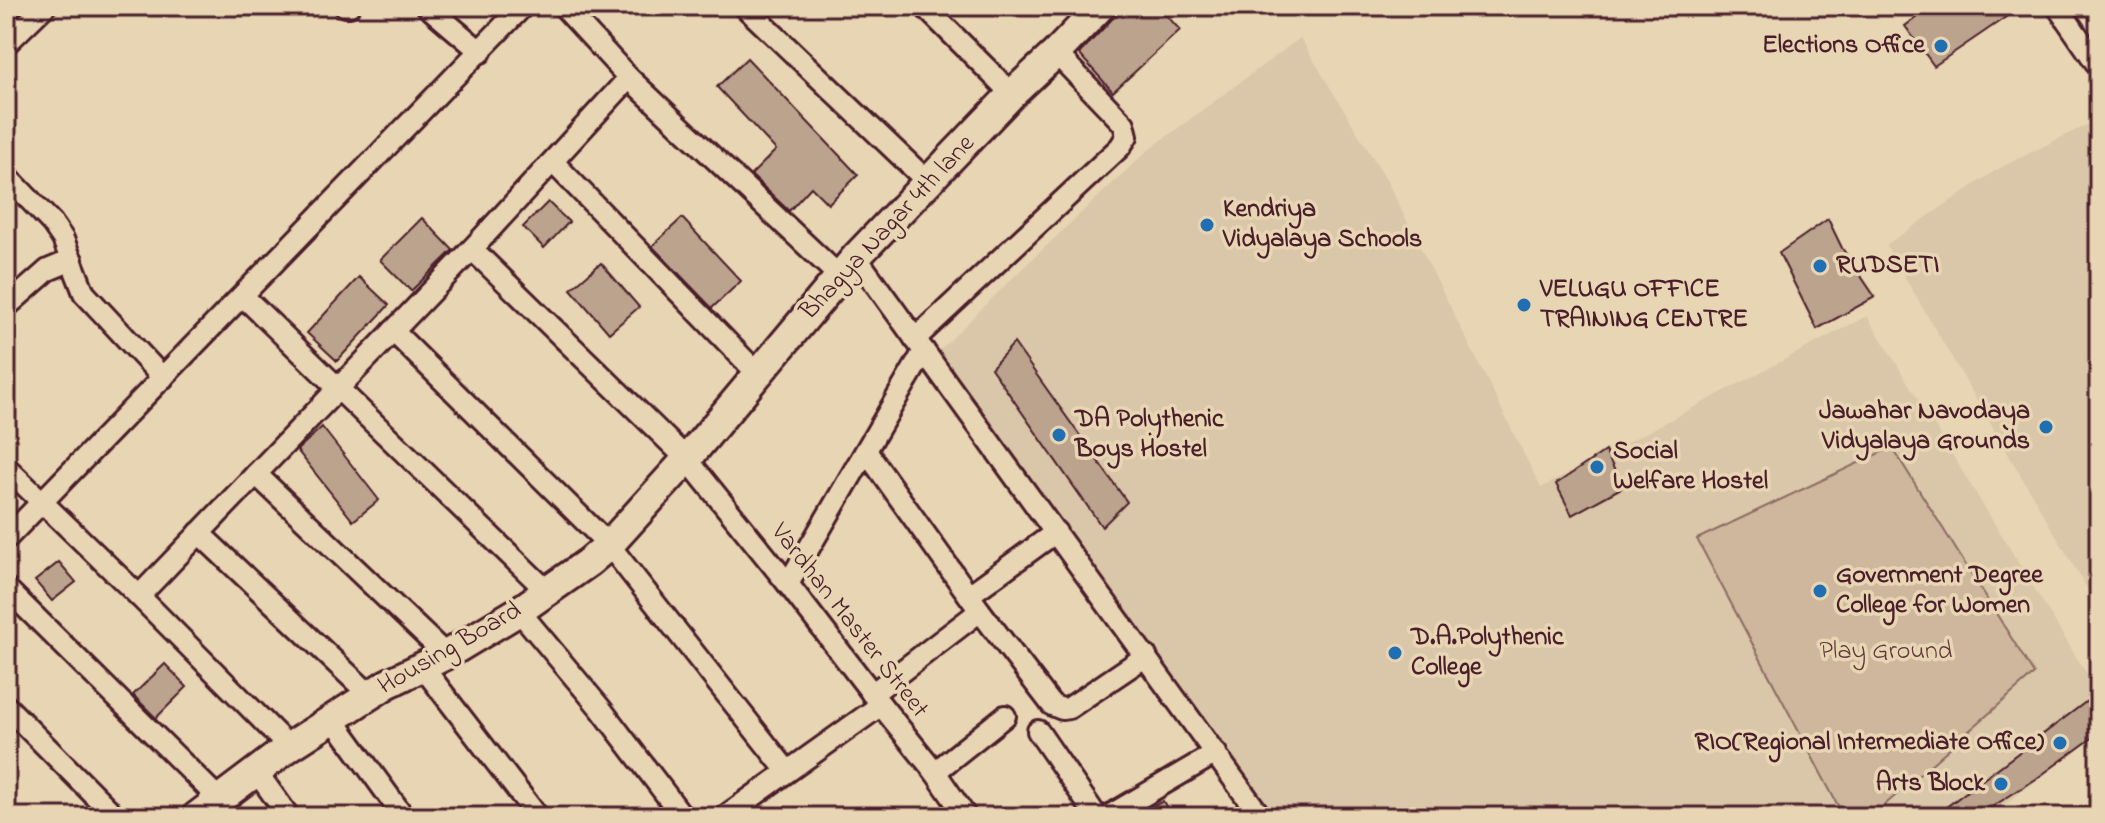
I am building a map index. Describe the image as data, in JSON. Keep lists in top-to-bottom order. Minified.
{"streets":{"main road":["Bhagya Nagar 4th lane","Housing Board"],"street":["Vardhan Master Street"]},"crossings":[["Bhagya Nagar 4th lane","Vardhan Master Street"],["Bhagya Nagar 4th lane","Housing Board"],["Vardhan Master Street","Housing Board"]],"parks":["Play Ground"],"places":["Elections Office","Kendriya Vidyalaya Schools","RUDSETI","VELUGU OFFICE TRAINING CENTRE","Jawahar Navodaya Vidyalaya Grounds","DA Polythenic Boys Hostel","Social Welfare Hostel","Government Degree College for Women","D.A.Polythenic College","RIO(Regional Intermediate Office)","Arts Block"]}
